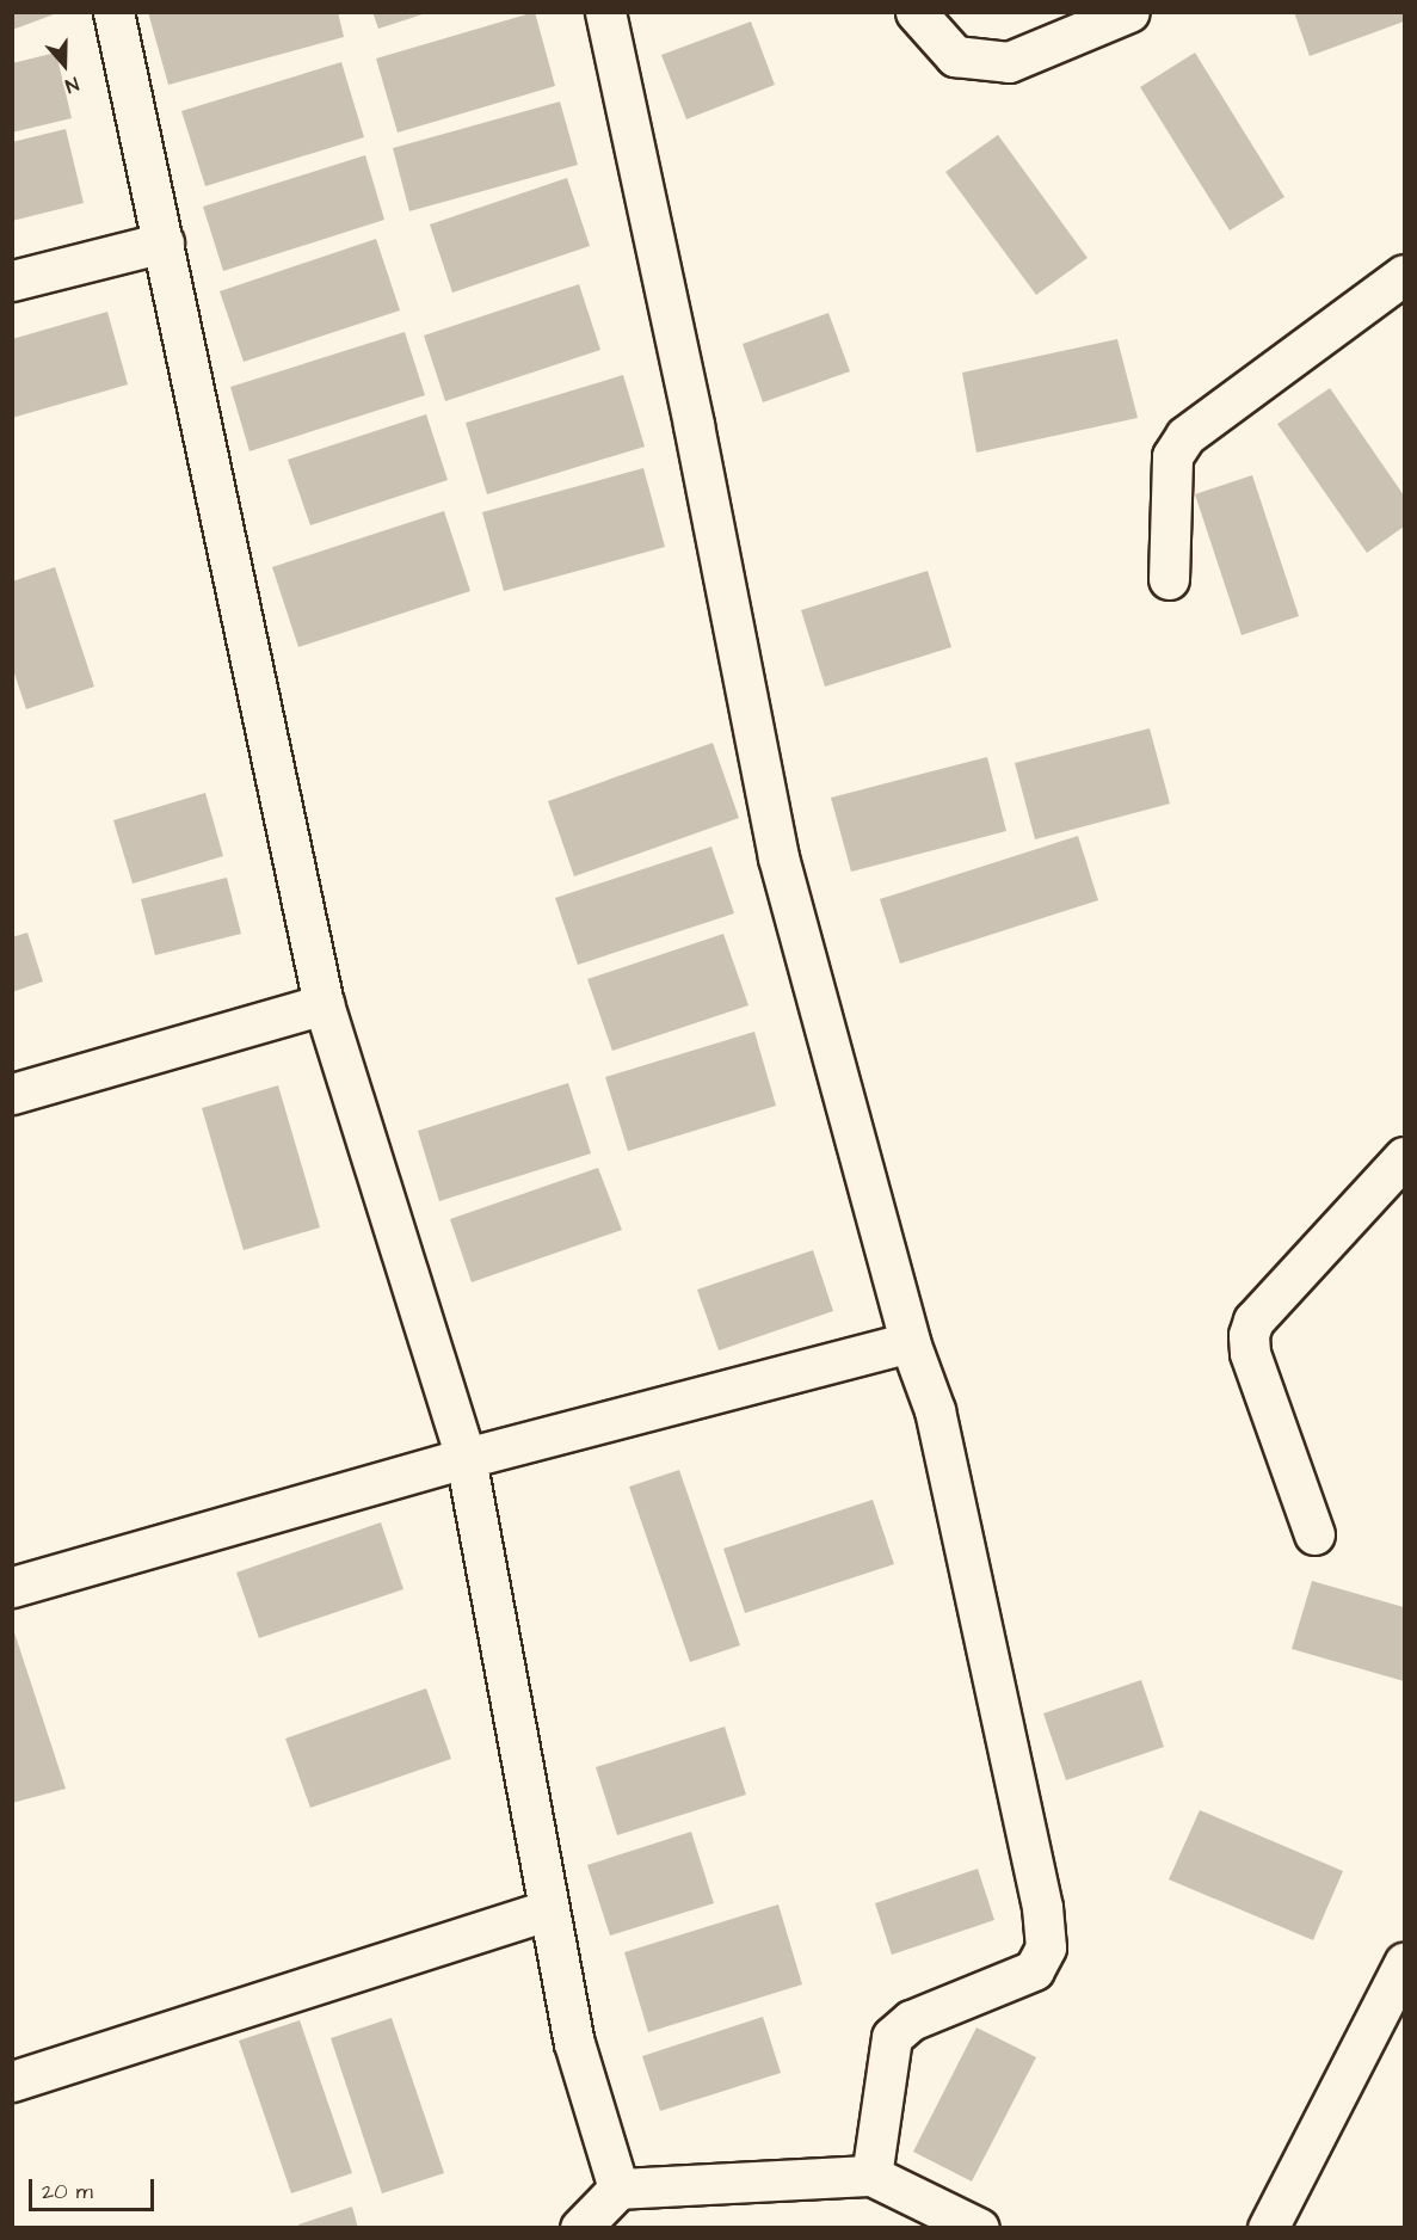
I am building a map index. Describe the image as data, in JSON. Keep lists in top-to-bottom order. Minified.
{"scale_bar":"20 m","north":"bottom"}
